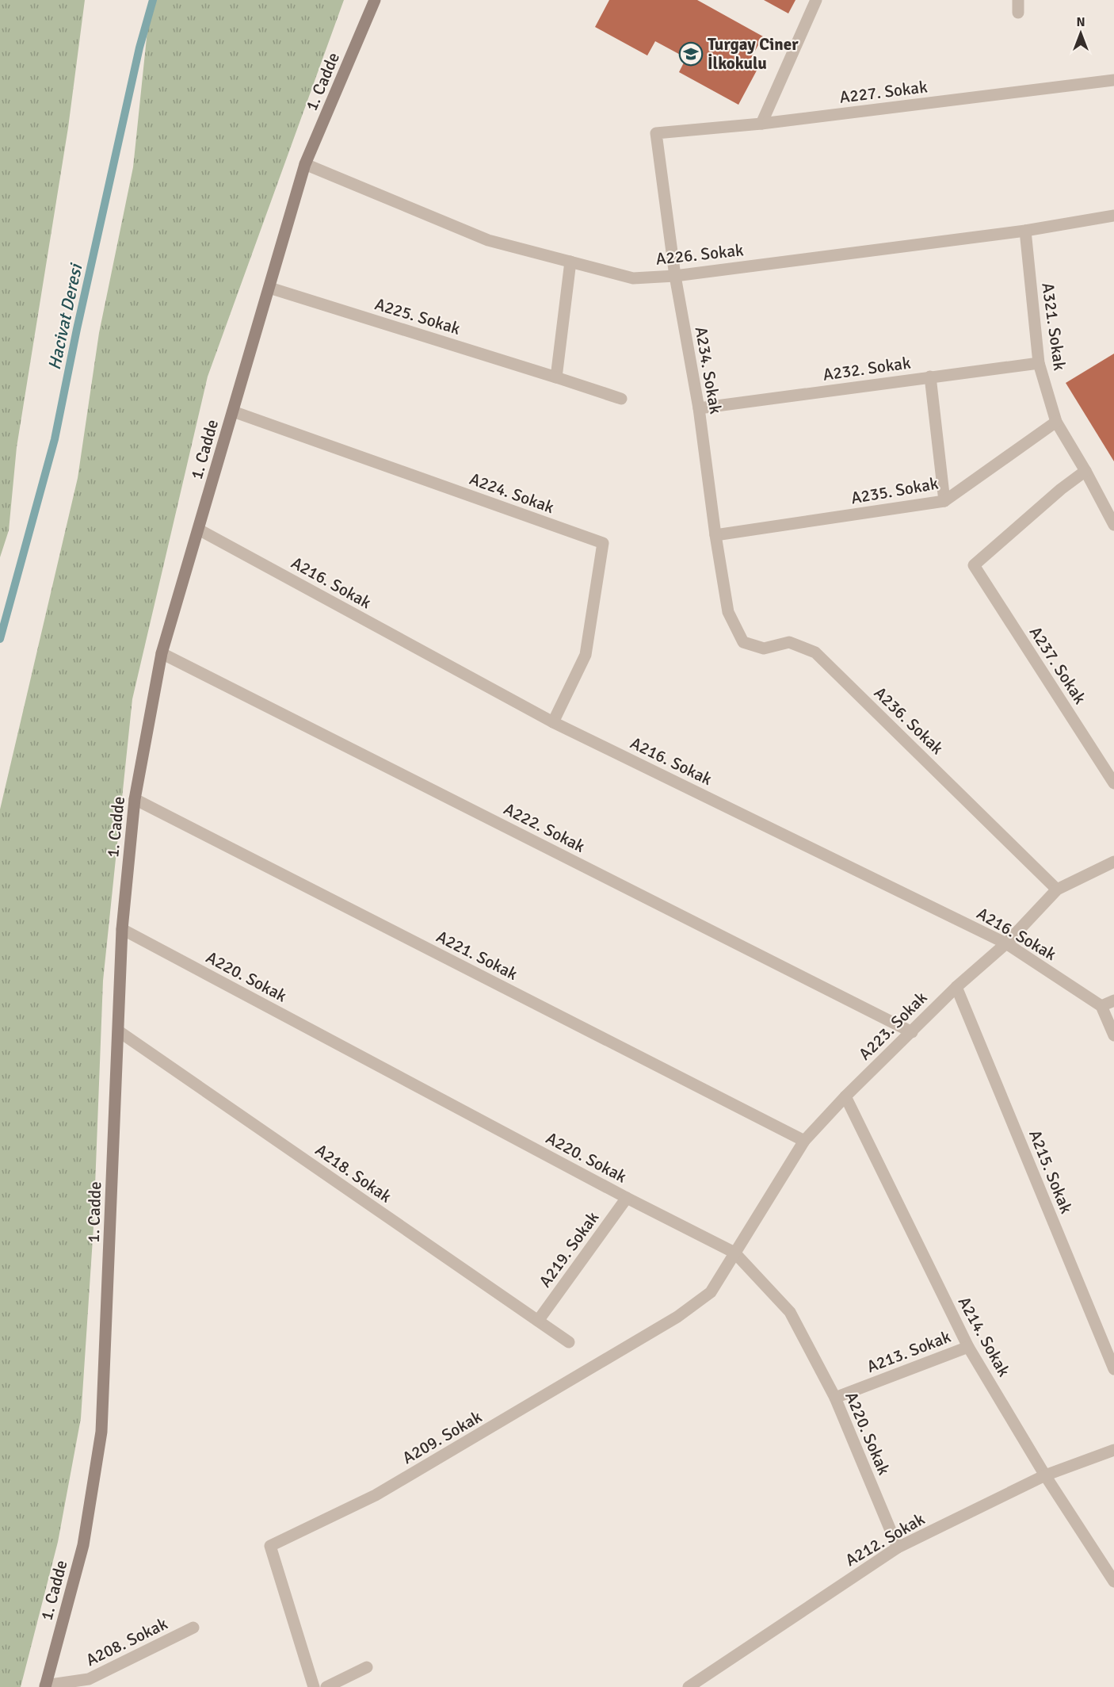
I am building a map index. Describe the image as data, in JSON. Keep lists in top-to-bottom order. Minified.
{"streets":{"main road":["1. Cadde"],"street":["A227. Sokak","A226. Sokak","A225. Sokak","A321. Sokak","A232. Sokak","A234. Sokak","A235. Sokak","A224. Sokak","A216. Sokak","A237. Sokak","A236. Sokak","A222. Sokak","A221. Sokak","A220. Sokak","A223. Sokak","A215. Sokak","A218. Sokak","A219. Sokak","A214. Sokak","A213. Sokak","A209. Sokak","A212. Sokak","A208. Sokak"]},"crossings":[["1. Cadde","A226. Sokak"],["1. Cadde","A225. Sokak"],["1. Cadde","A224. Sokak"],["1. Cadde","A216. Sokak"],["1. Cadde","A222. Sokak"],["1. Cadde","A221. Sokak"],["1. Cadde","A220. Sokak"],["1. Cadde","A218. Sokak"],["1. Cadde","A208. Sokak"],["A227. Sokak","A234. Sokak"],["A226. Sokak","A321. Sokak"],["A226. Sokak","A234. Sokak"],["A321. Sokak","A232. Sokak"],["A321. Sokak","A235. Sokak"],["A321. Sokak","A237. Sokak"],["A232. Sokak","A234. Sokak"],["A234. Sokak","A235. Sokak"],["A234. Sokak","A236. Sokak"],["A224. Sokak","A216. Sokak"],["A216. Sokak","A223. Sokak"],["A236. Sokak","A223. Sokak"],["A222. Sokak","A223. Sokak"],["A221. Sokak","A223. Sokak"],["A220. Sokak","A223. Sokak"],["A220. Sokak","A219. Sokak"],["A220. Sokak","A213. Sokak"],["A220. Sokak","A209. Sokak"],["A220. Sokak","A212. Sokak"],["A223. Sokak","A215. Sokak"],["A223. Sokak","A214. Sokak"],["A223. Sokak","A209. Sokak"],["A218. Sokak","A219. Sokak"],["A214. Sokak","A213. Sokak"],["A214. Sokak","A212. Sokak"]],"water":["Hacivat Deresi"],"places":{"school or university":["Turgay Ciner İlkokulu"]},"north":"top"}
